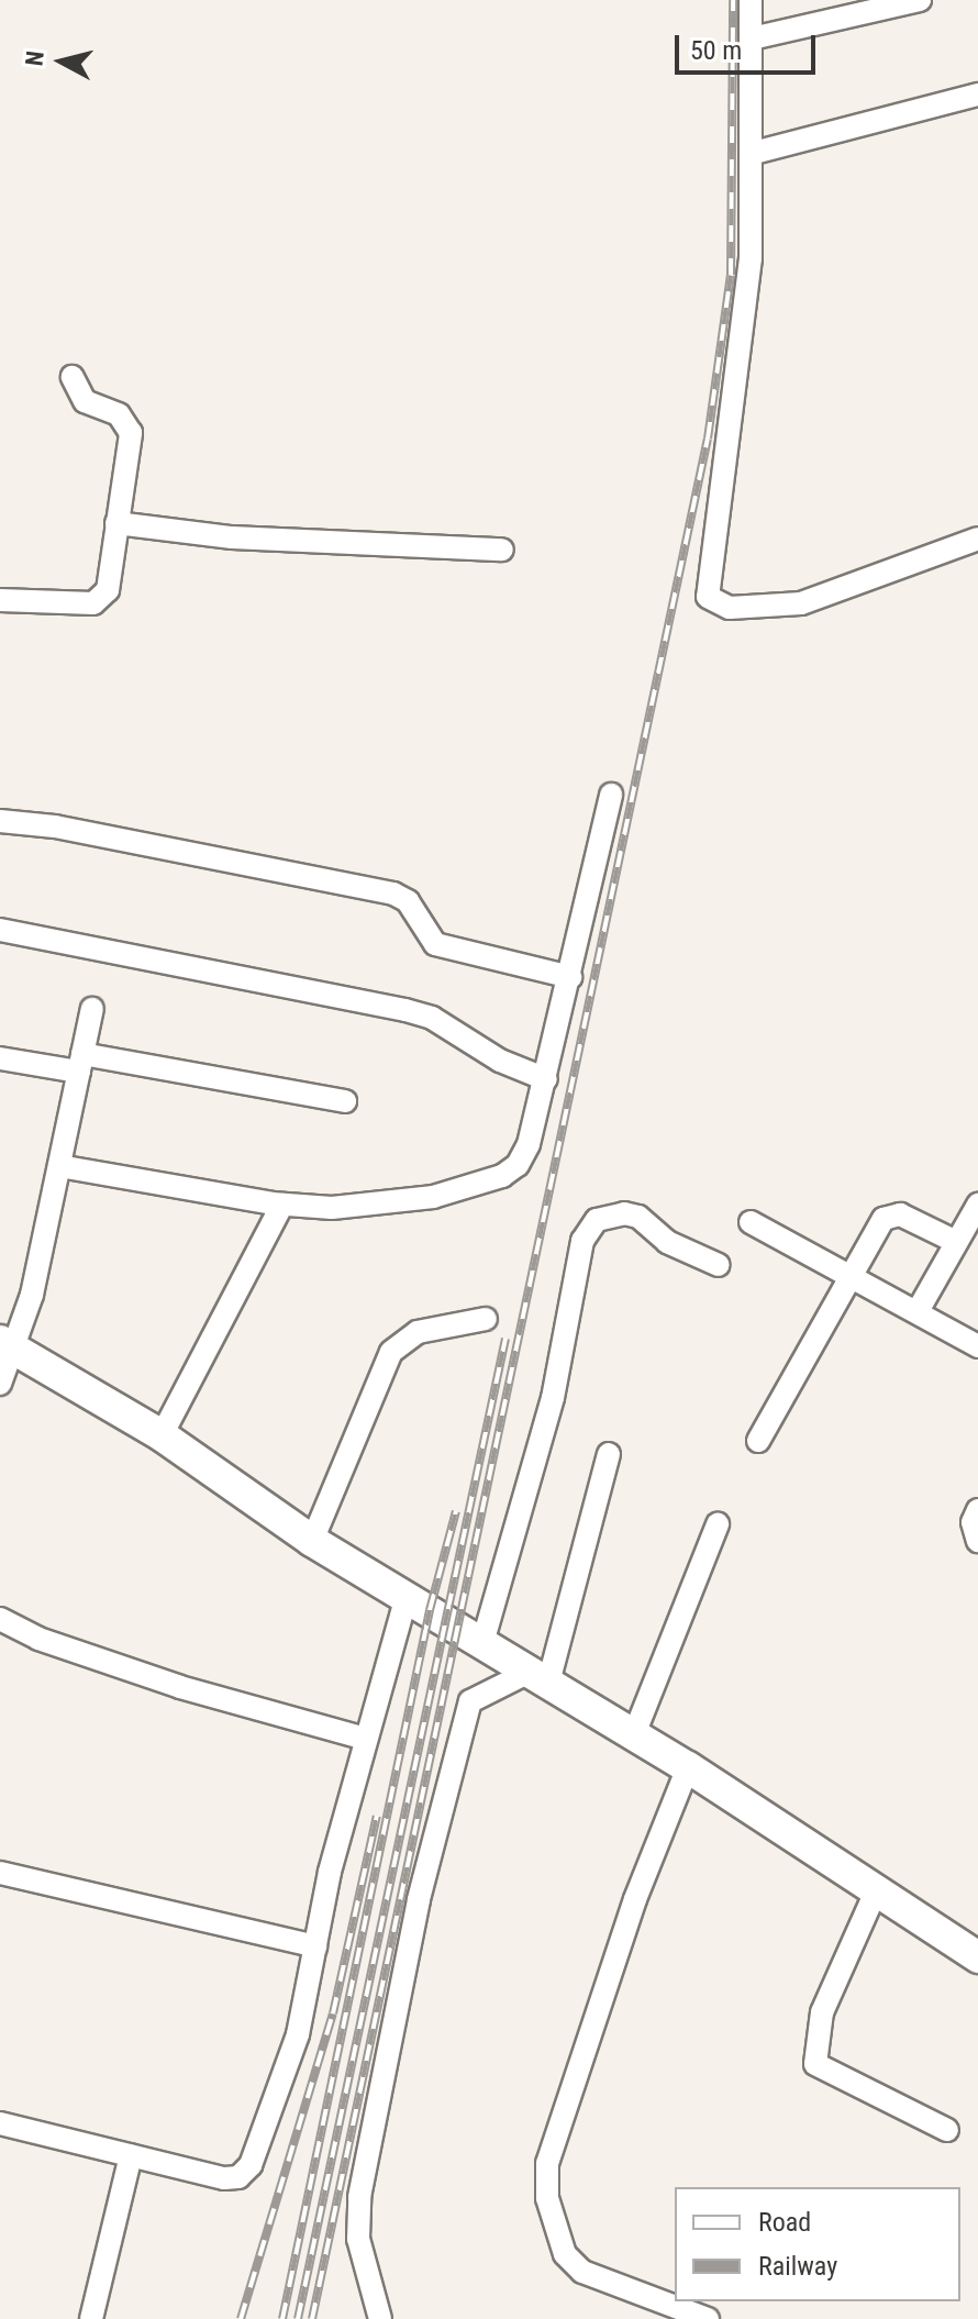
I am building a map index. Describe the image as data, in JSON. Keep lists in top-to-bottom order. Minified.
{"legend":["Road","Railway"],"scale_bar":"50 m","north":"left"}
